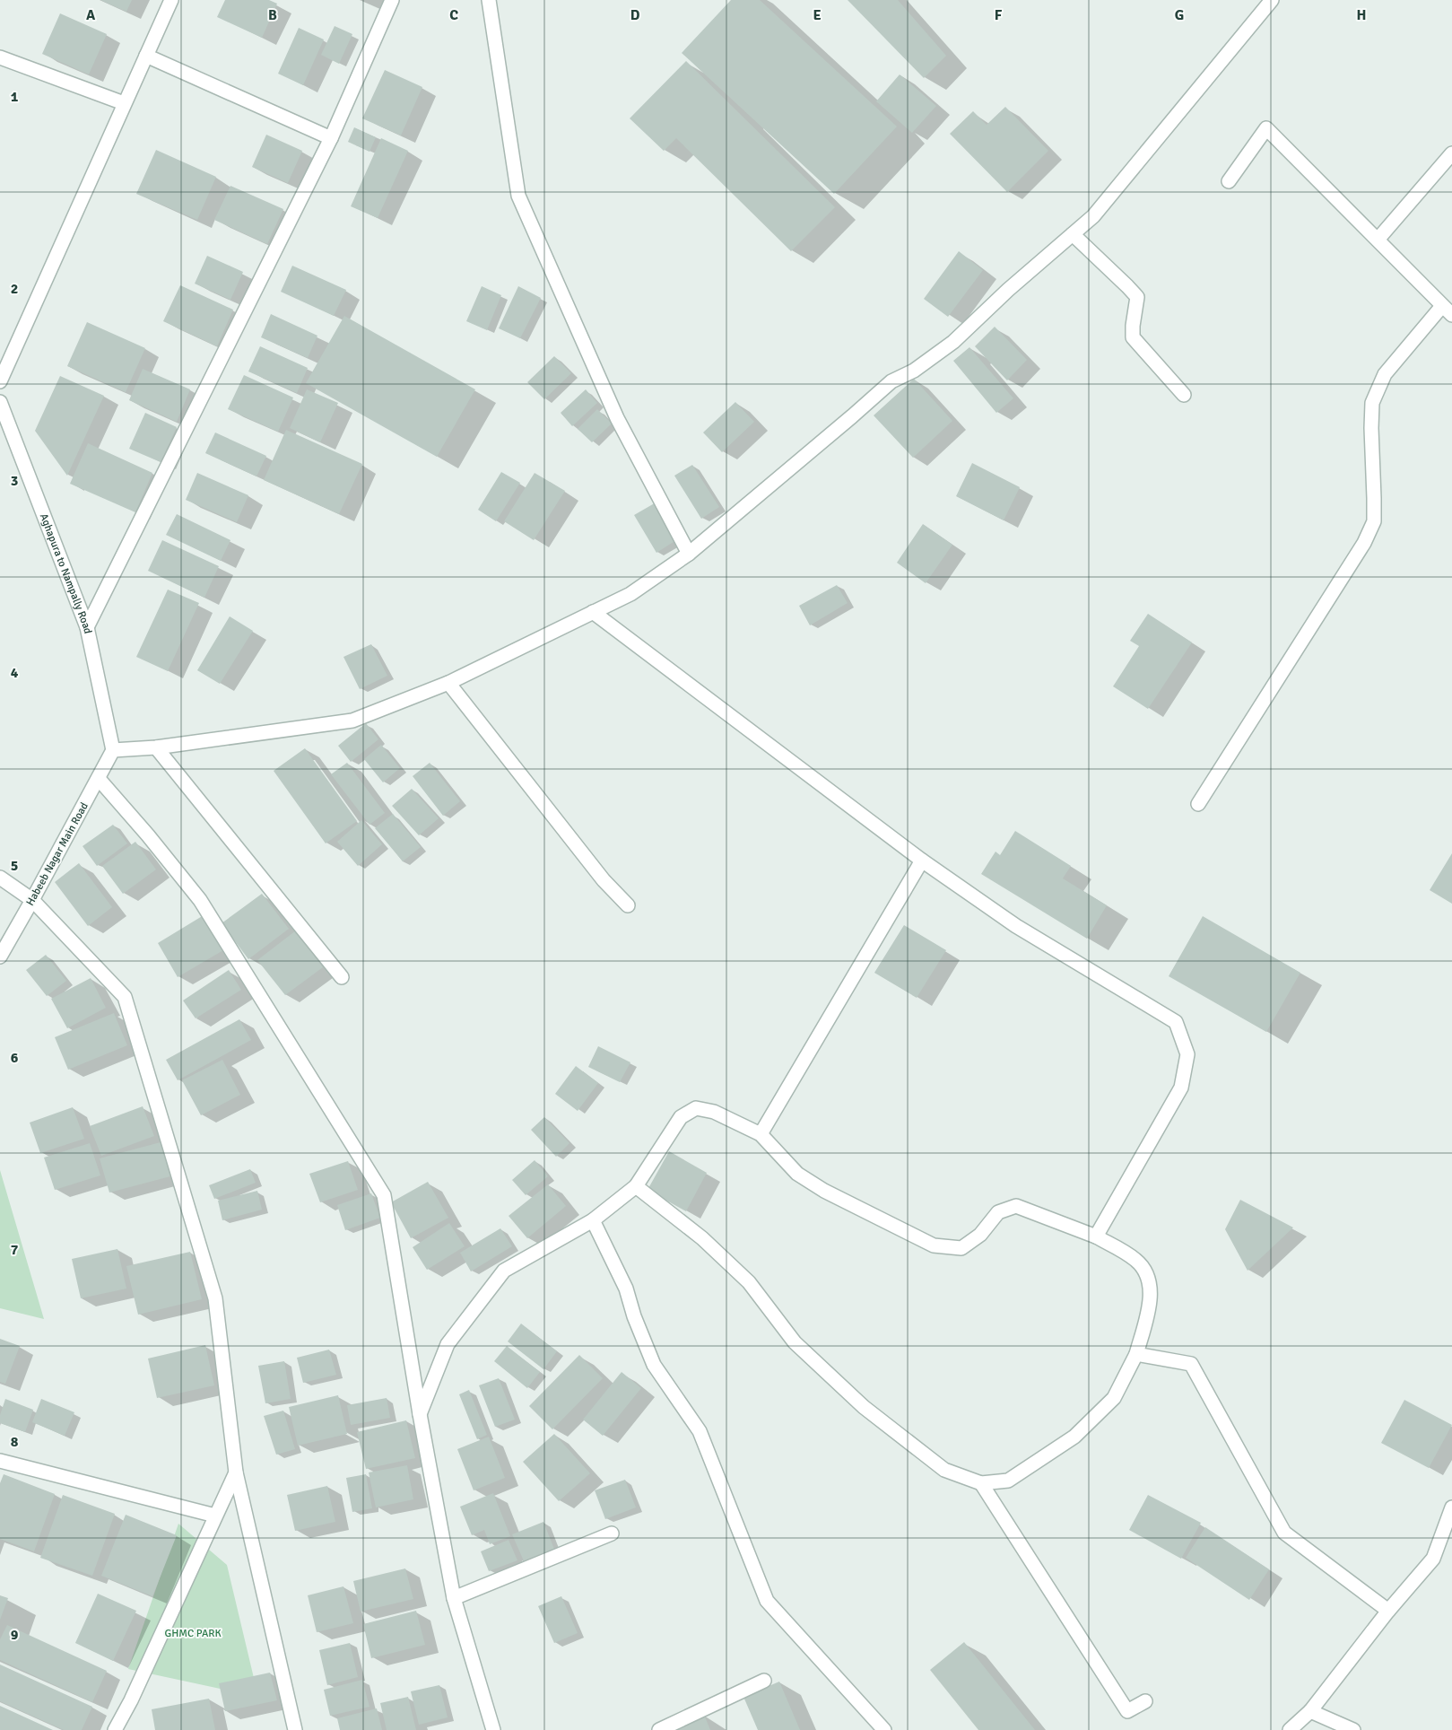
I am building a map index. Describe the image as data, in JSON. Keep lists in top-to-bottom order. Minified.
{"streets":{"street":["Aghapura to Nampally Road","Habeeb Nagar Main Road"]},"crossings":[["Aghapura to Nampally Road","Habeeb Nagar Main Road"]],"parks":["GHMC PARK"],"grid":{"columns":["A","B","C","D","E","F","G","H"],"rows":["1","2","3","4","5","6","7","8","9"]}}
